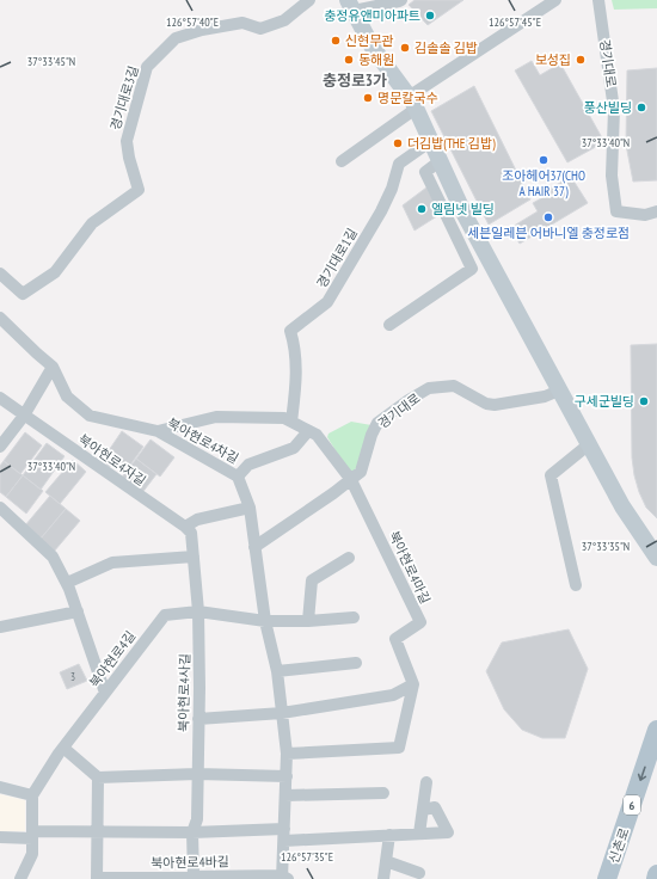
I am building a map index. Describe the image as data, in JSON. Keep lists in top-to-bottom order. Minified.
{"streets":{"main road":["6","신촌로"],"street":["경기대로","경기대로3길","경기대로1길","북아현로4차길","북아현로4자길","북아현로4마길","북아현로4길","북아현로4사길","북아현로4바길"]},"crossings":[["경기대로","북아현로4마길"],["경기대로1길","북아현로4마길"],["북아현로4차길","북아현로4마길"],["북아현로4길","북아현로4사길"],["북아현로4사길","북아현로4바길"]],"one_way":["신촌로"],"districts":["충정로3가"],"places":["충정유앤미아파트","신현무관","김솔솔 김밥","동해원","보성집","명문칼국수","풍산빌딩","더김밥(THE 김밥)","조아헤어37(CHO A HAIR 37)","엘림넷 빌딩","세븐일레븐 어바니엘 충정로점","구세군빌딩"],"house_numbers":["3"],"coordinates":["126°57'40\"E","126°57'45\"E","37°33'45\"N","37°33'40\"N","37°33'35\"N","126°57'35\"E"]}
